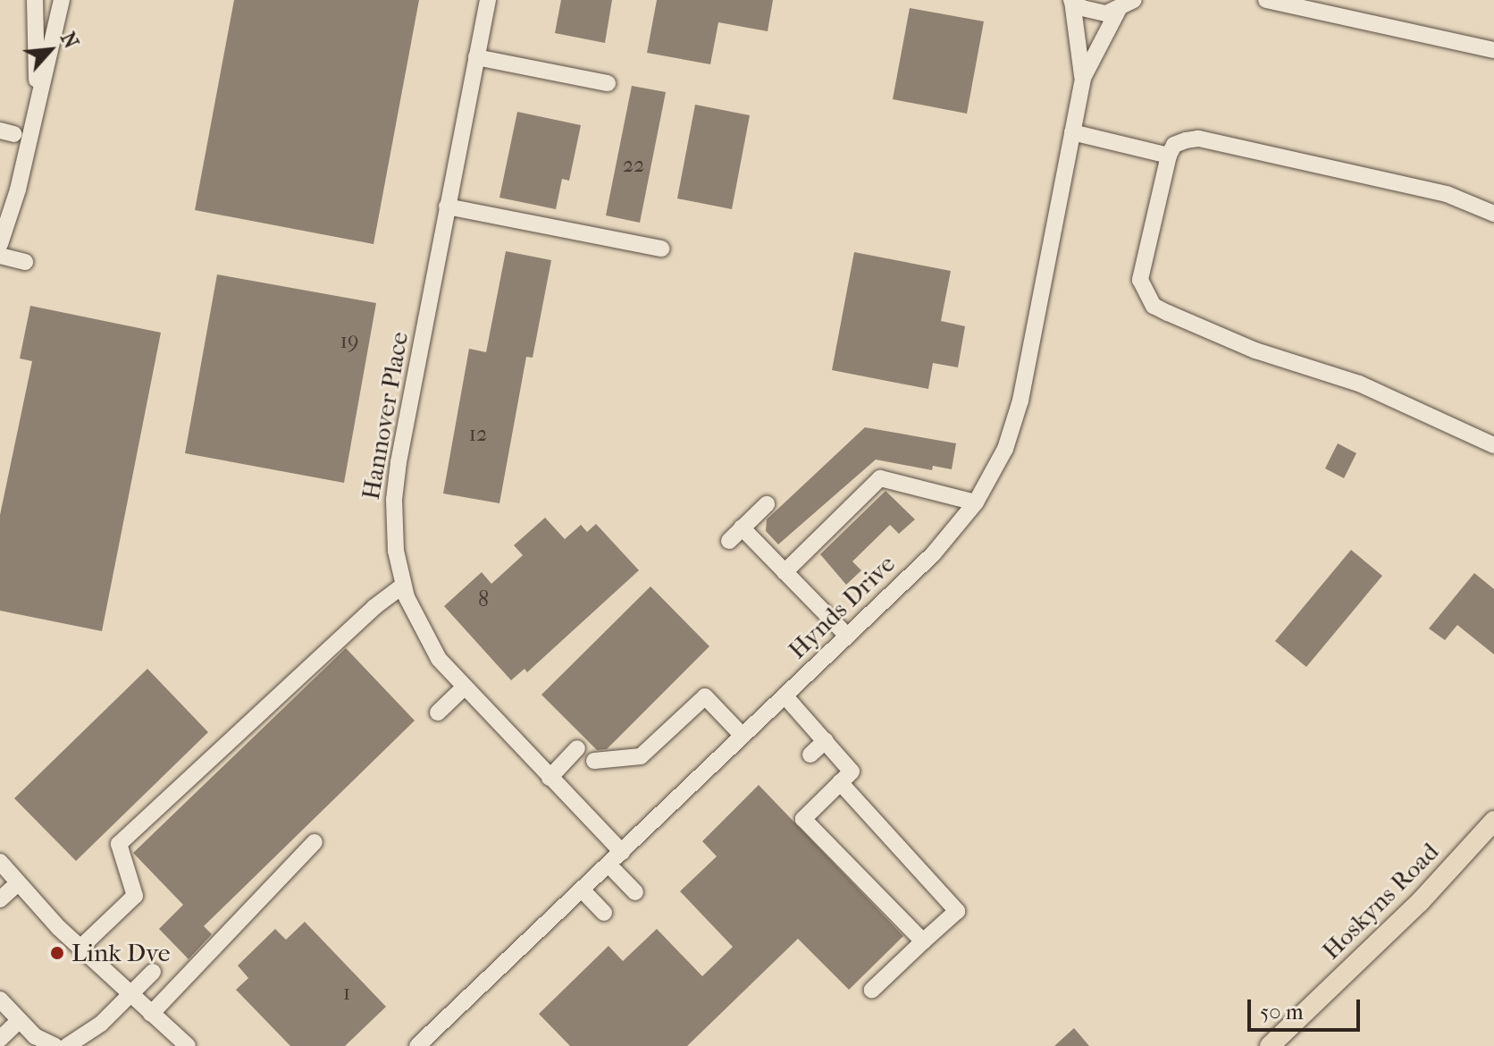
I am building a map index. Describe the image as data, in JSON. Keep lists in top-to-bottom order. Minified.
{"streets":{"main road":["Hoskyns Road"],"street":["Hannover Place","Hynds Drive"]},"crossings":[["Hannover Place","Hynds Drive"]],"places":["Link Dve"],"house_numbers":["22","19","12","8","1"],"scale_bar":"50 m","north":"top right"}
